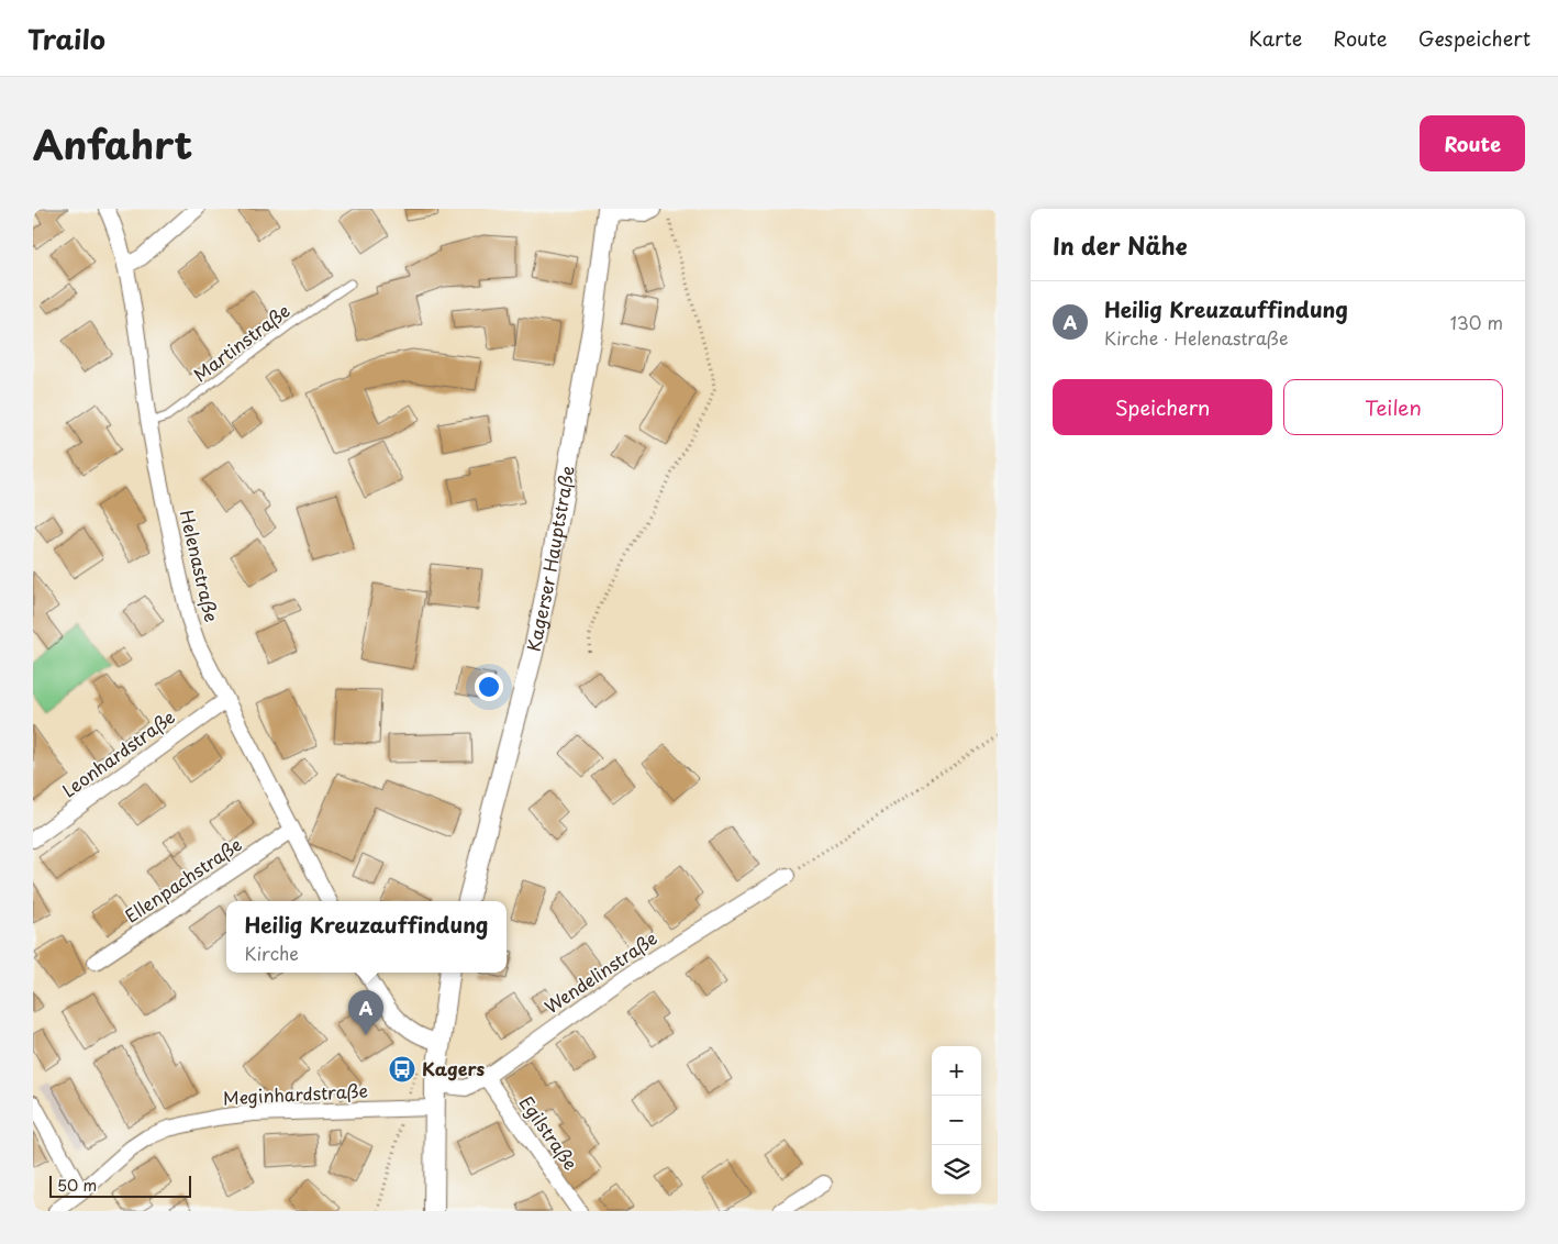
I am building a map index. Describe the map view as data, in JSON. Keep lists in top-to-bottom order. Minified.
{"streets":{"street":["Kagerser Hauptstraße","Helenastraße","Leonhardstraße","Ellenpachstraße","Wendelinstraße","Meginhardstraße","Egilstraße"],"lane":["Martinstraße"]},"crossings":[["Martinstraße","Helenastraße"],["Helenastraße","Leonhardstraße"],["Helenastraße","Ellenpachstraße"],["Wendelinstraße","Egilstraße"]],"places":{"bus stop":["Kagers"]},"scale_bar":"50 m","page":{"header":"Trailo","nav":["Karte","Route","Gespeichert"],"title":"Anfahrt","buttons":["Route",["Speichern","Teilen"]],"heading":"In der Nähe","list":[{"mark":"A","name":"Heilig Kreuzauffindung","note":"Kirche · Helenastraße","value":"130 m"}],"popup":["Heilig Kreuzauffindung","Kirche"],"pins":"A","map_buttons":["+","−"],"scale":"50 m"}}
